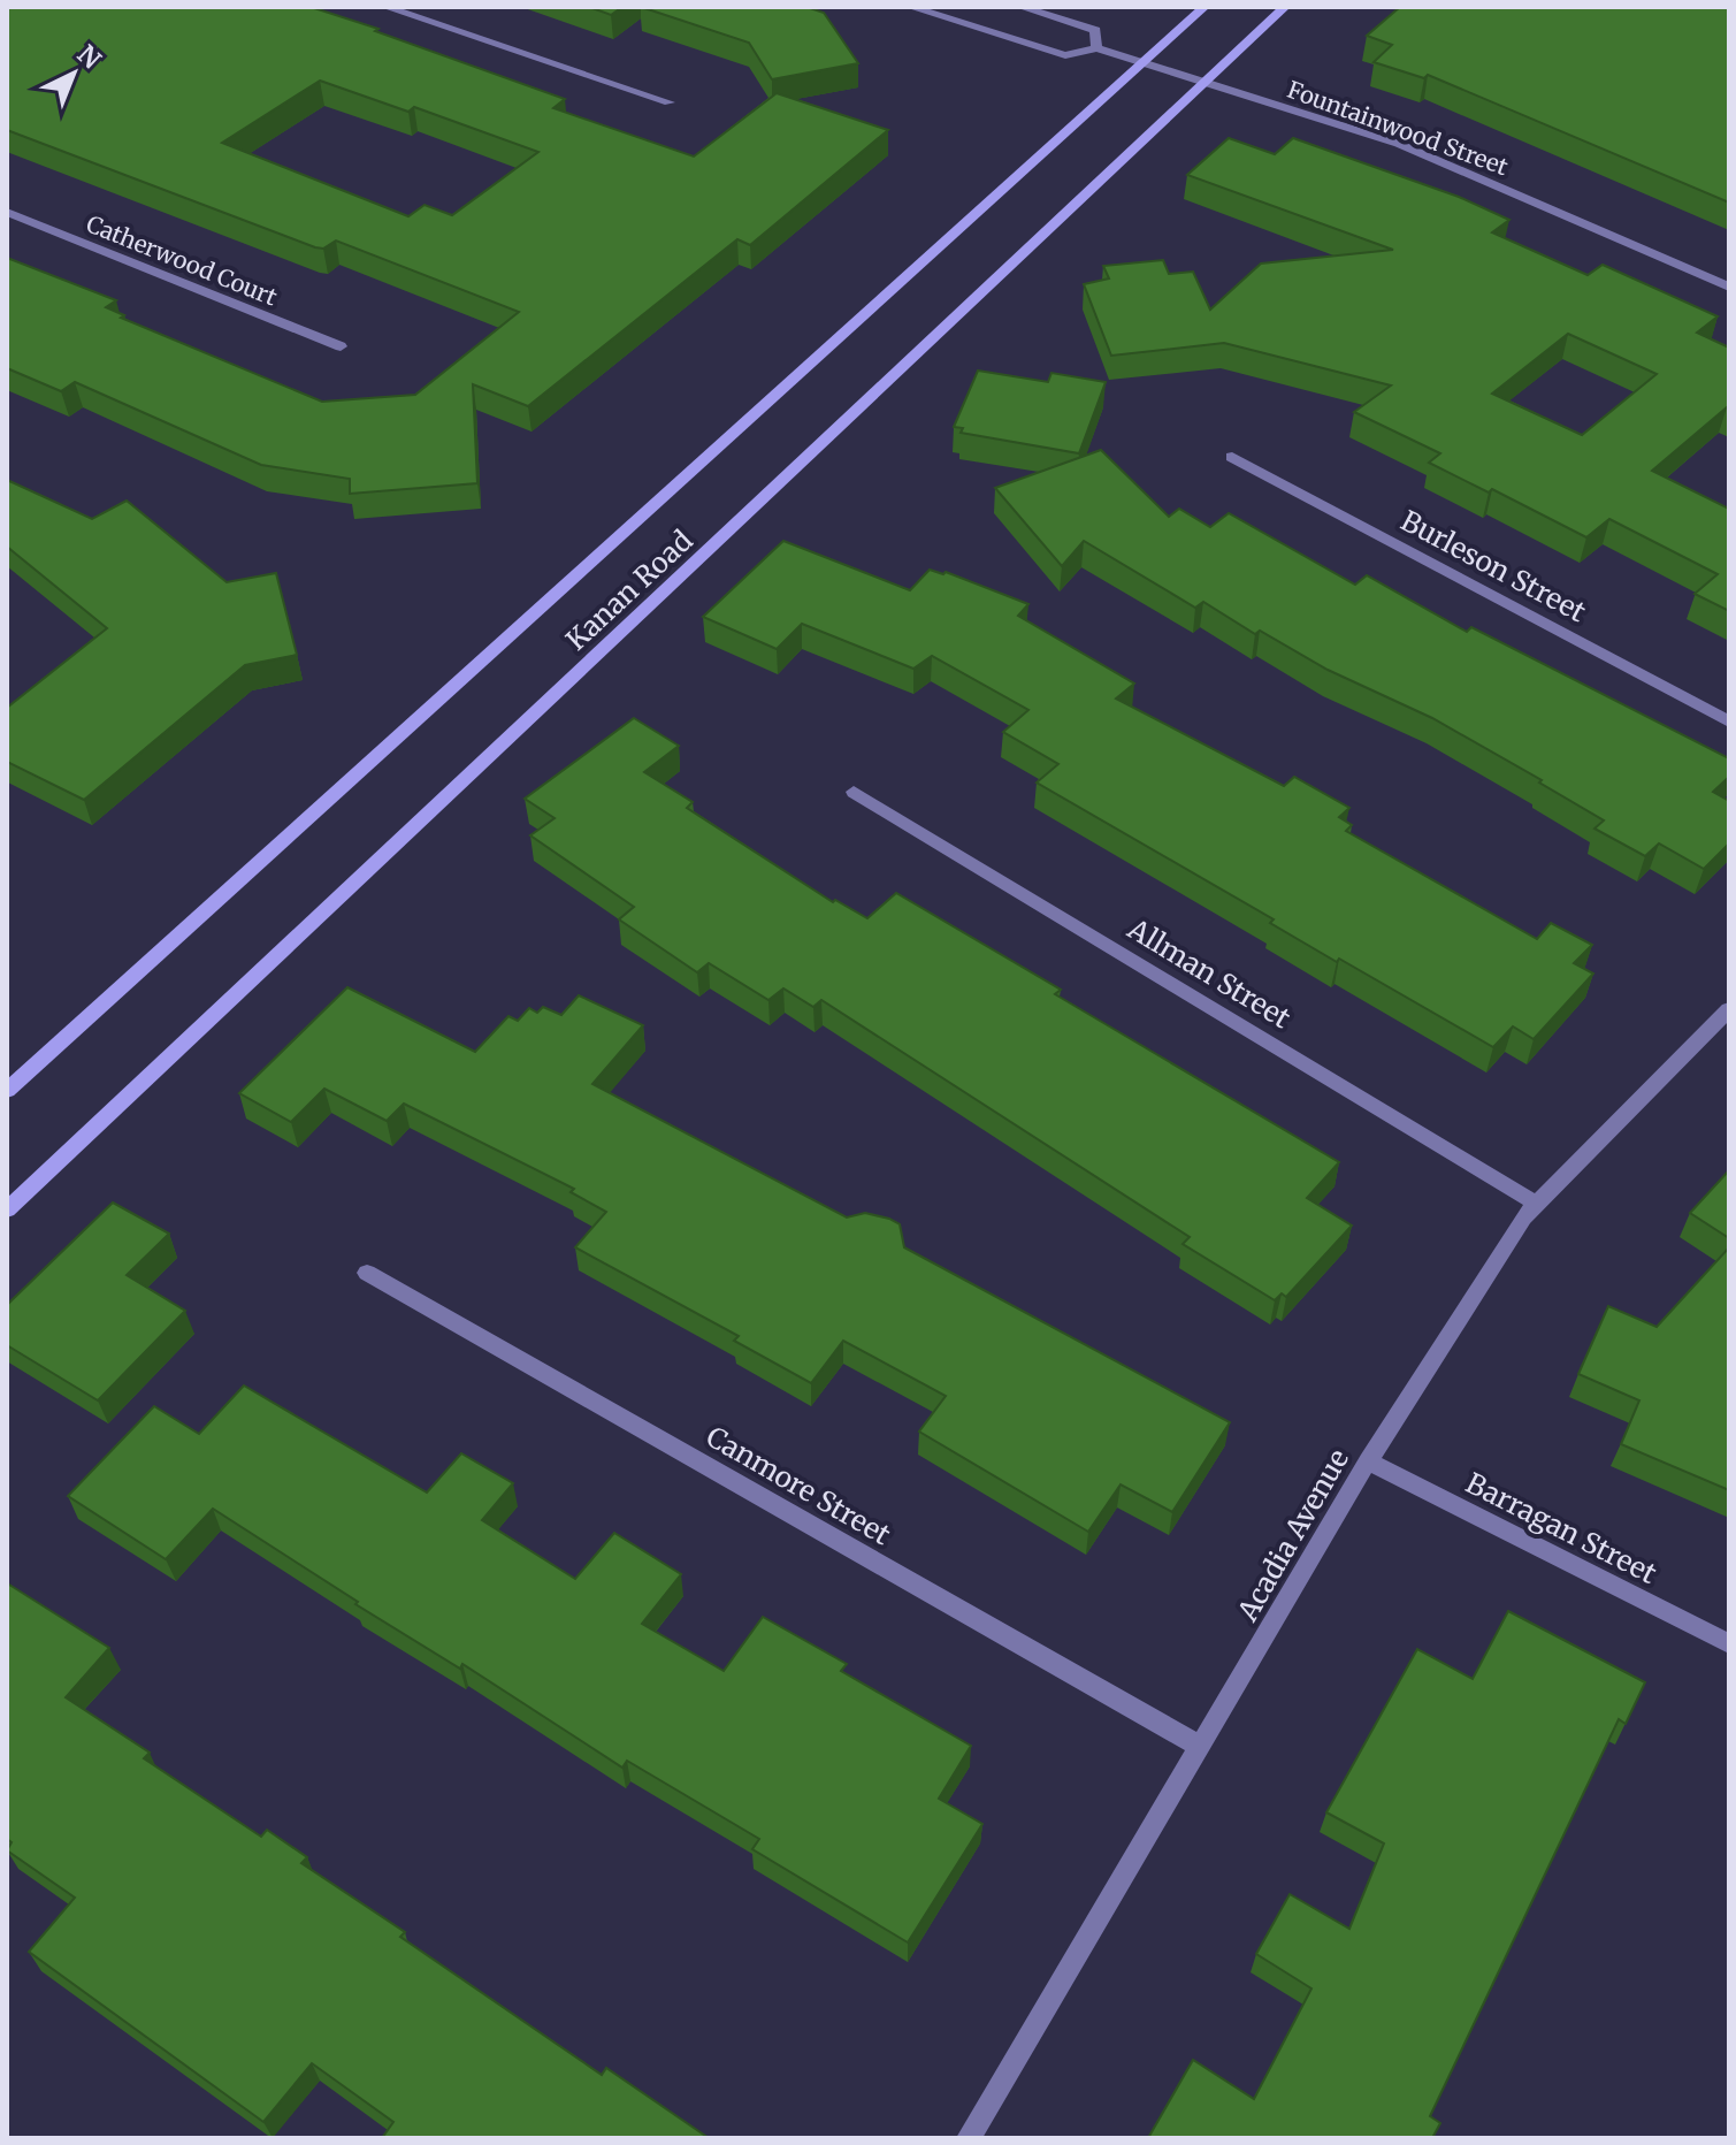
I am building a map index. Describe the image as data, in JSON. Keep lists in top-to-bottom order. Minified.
{"streets":{"main road":["Kanan Road"],"street":["Fountainwood Street","Catherwood Court","Burleson Street","Allman Street","Canmore Street","Barragan Street","Acadia Avenue"]},"crossings":[["Fountainwood Street","Kanan Road"],["Allman Street","Acadia Avenue"],["Canmore Street","Acadia Avenue"],["Barragan Street","Acadia Avenue"]],"north":"top right"}
